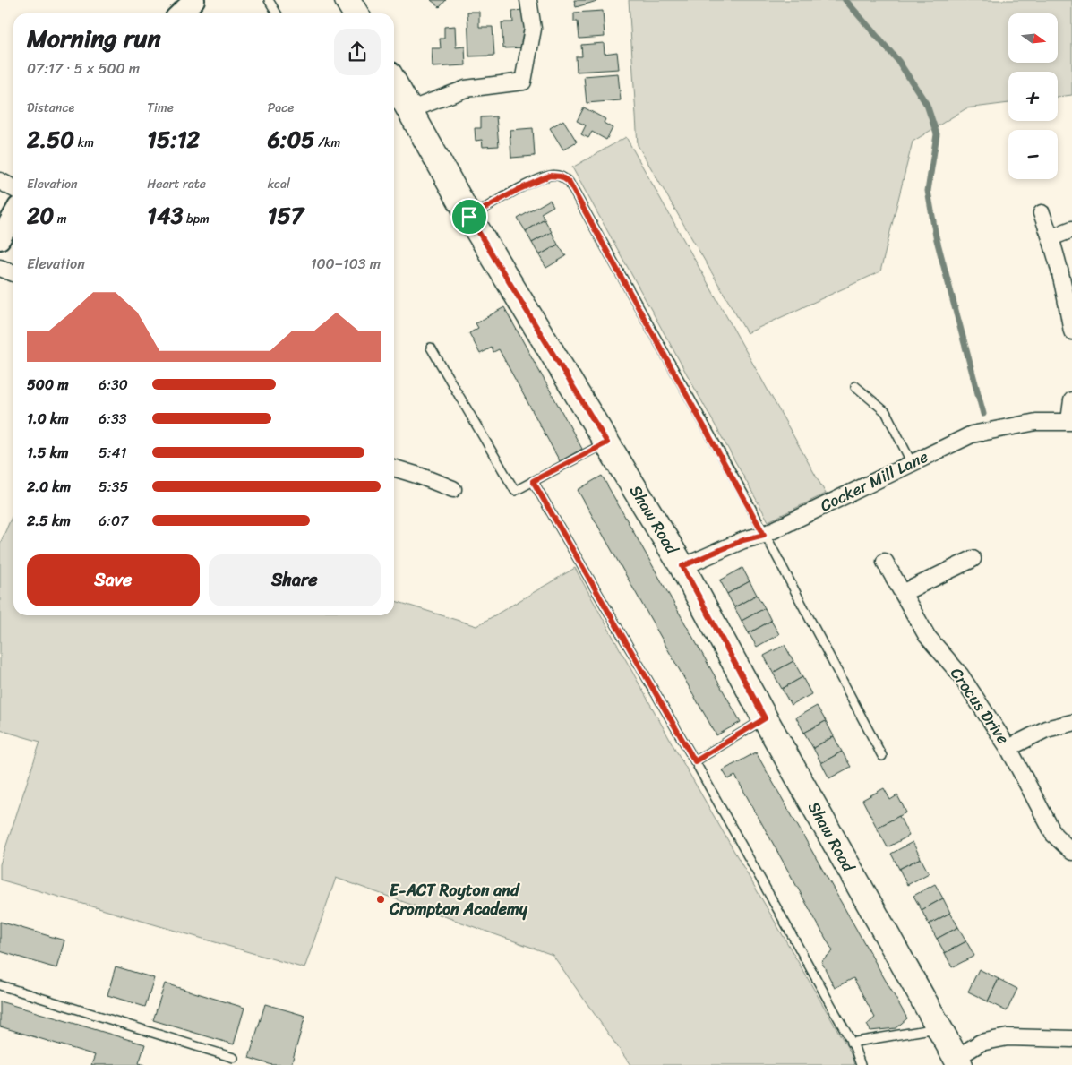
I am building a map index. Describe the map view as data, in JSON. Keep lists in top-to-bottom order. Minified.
{"streets":{"main road":["Shaw Road"],"street":["Cocker Mill Lane","Crocus Drive"]},"crossings":[["Cocker Mill Lane","Shaw Road"]],"places":["E-ACT Royton and Crompton Academy"],"north":"right","page":{"map_buttons":["+","−"],"heading":["Morning run","07:17 · 5 × 500 m"],"stats":[["Distance","2.50 km"],["Time","15:12"],["Pace","6:05 /km"],["Elevation","20 m"],["Heart rate","143 bpm"],["kcal","157"]],"chart":["Elevation","100–103 m"],"list":[{"name":"500 m","note":"6:30"},{"name":"1.0 km","note":"6:33"},{"name":"1.5 km","note":"5:41"},{"name":"2.0 km","note":"5:35"},{"name":"2.5 km","note":"6:07"}],"buttons":["Save","Share"]}}
